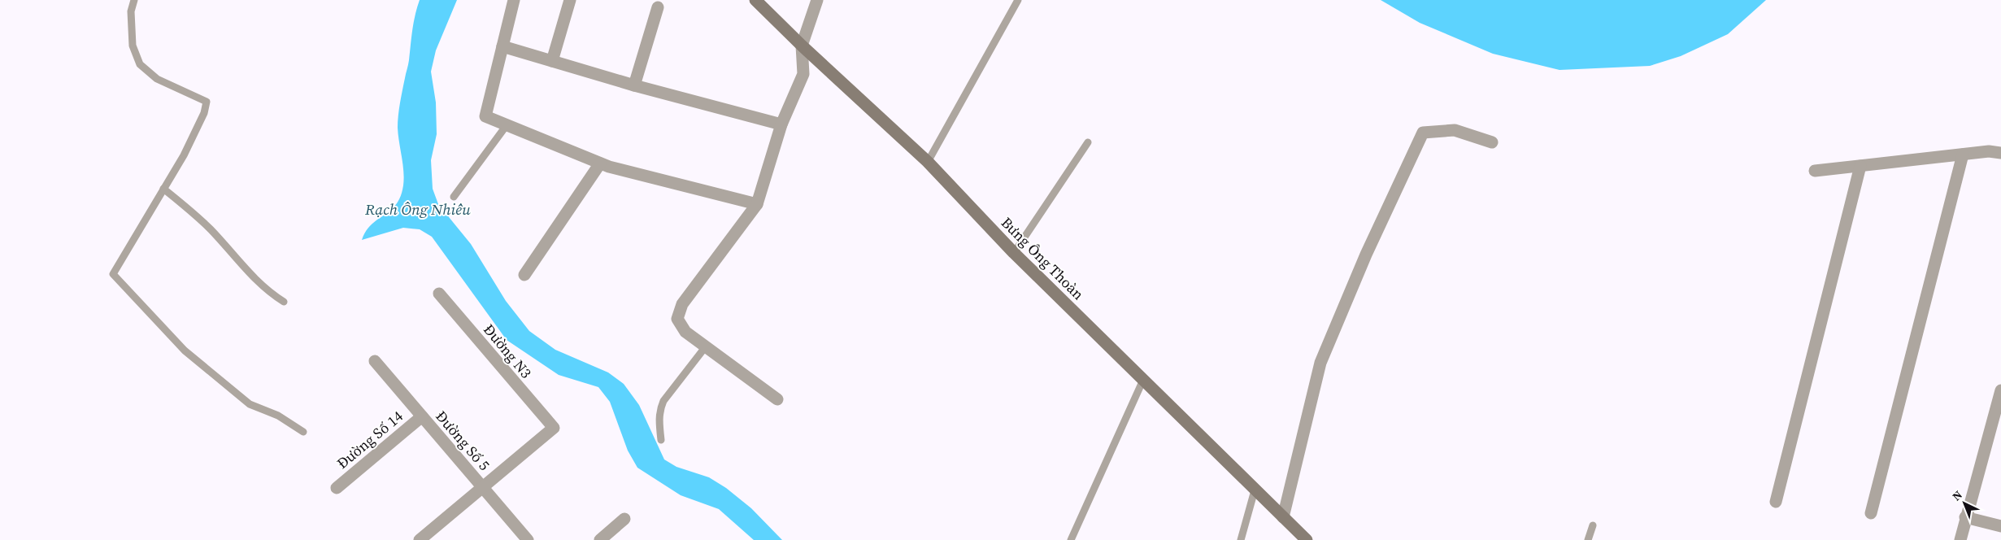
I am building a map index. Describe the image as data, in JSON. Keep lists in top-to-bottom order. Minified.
{"streets":{"street":["Bưng Ông Thoàn","Đường N3","Đường Số 14","Đường Số 5"]},"crossings":[["Đường N3","Đường Số 5"],["Đường Số 14","Đường Số 5"]],"water":["Rạch Ông Nhiêu"],"north":"top left"}
